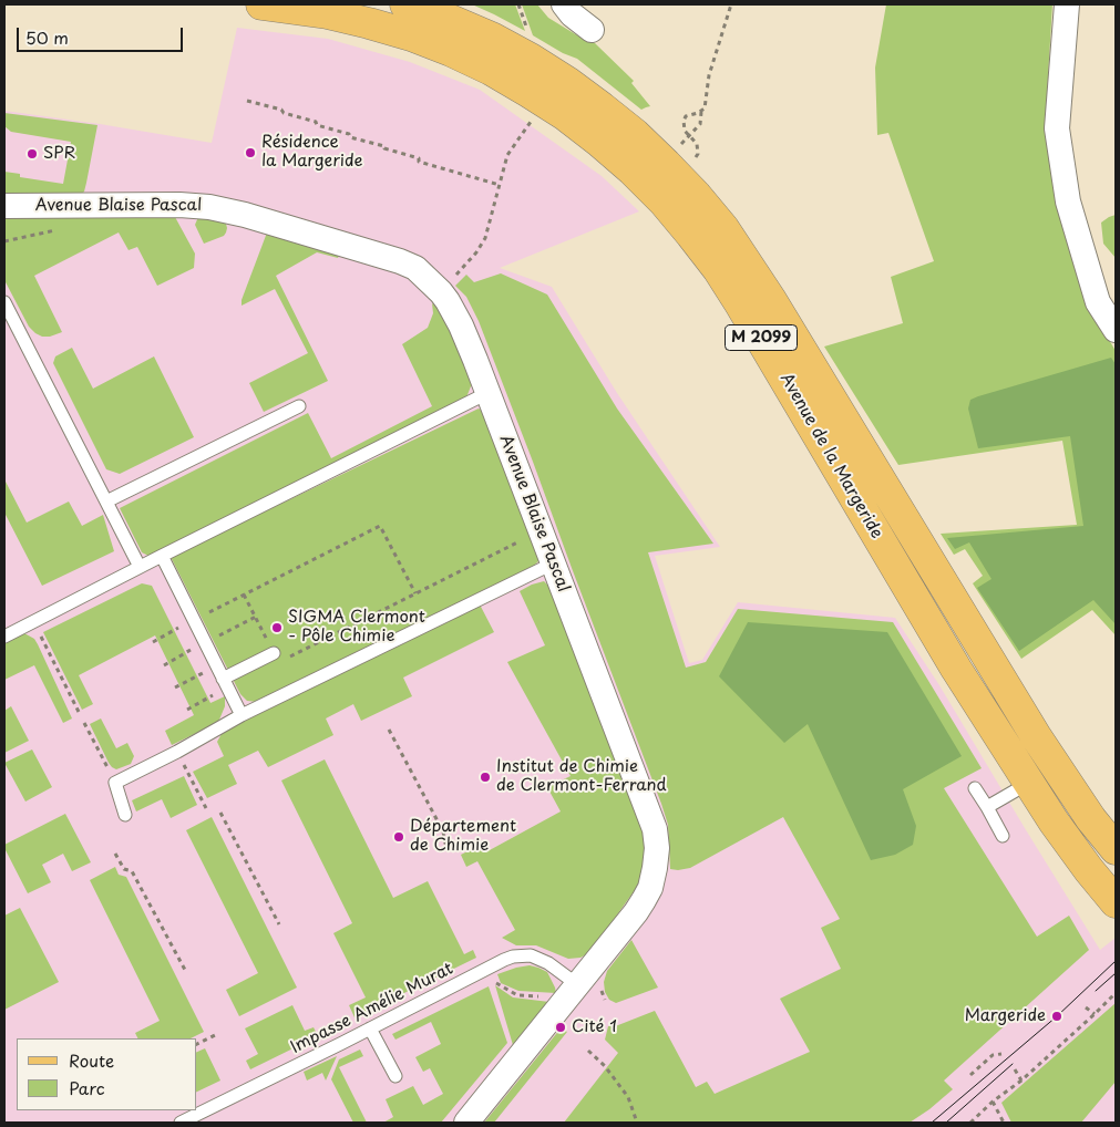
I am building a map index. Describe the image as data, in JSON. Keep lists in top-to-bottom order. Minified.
{"streets":{"main road":["M 2099","Avenue de la Margeride"],"street":["Avenue Blaise Pascal"],"lane":["Impasse Amélie Murat"]},"crossings":[["Avenue Blaise Pascal","Impasse Amélie Murat"]],"places":["Résidence la Margeride","SPR","SIGMA Clermont - Pôle Chimie","Institut de Chimie de Clermont-Ferrand","Département de Chimie","Margeride","Cité 1"],"legend":["Route","Parc"],"scale_bar":"50 m"}
